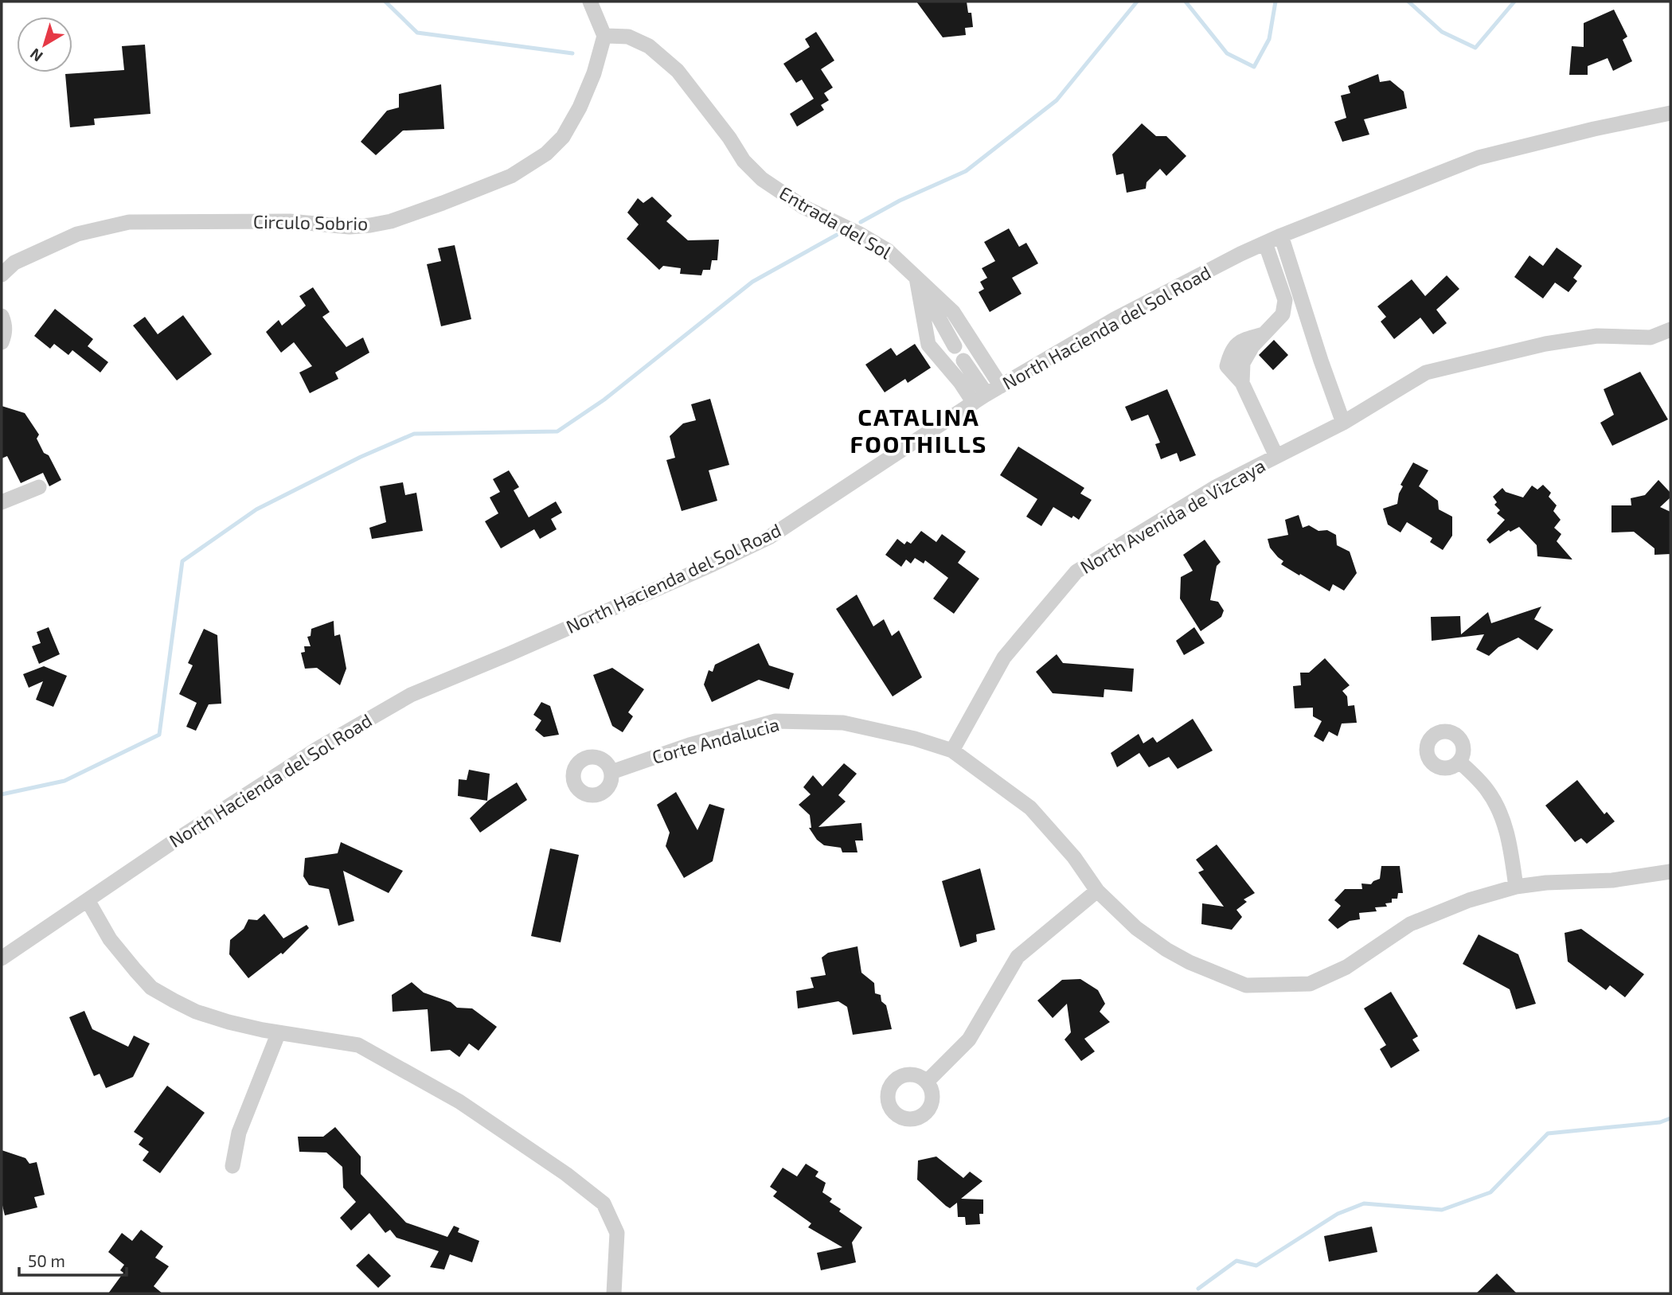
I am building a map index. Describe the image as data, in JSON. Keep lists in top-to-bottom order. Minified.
{"streets":{"street":["Circulo Sobrio","Entrada del Sol","North Hacienda del Sol Road","North Avenida de Vizcaya","Corte Andalucia"]},"crossings":[["Circulo Sobrio","Entrada del Sol"],["Entrada del Sol","North Hacienda del Sol Road"],["North Avenida de Vizcaya","Corte Andalucia"]],"districts":["CATALINA FOOTHILLS"],"scale_bar":"50 m","north":"bottom left"}
